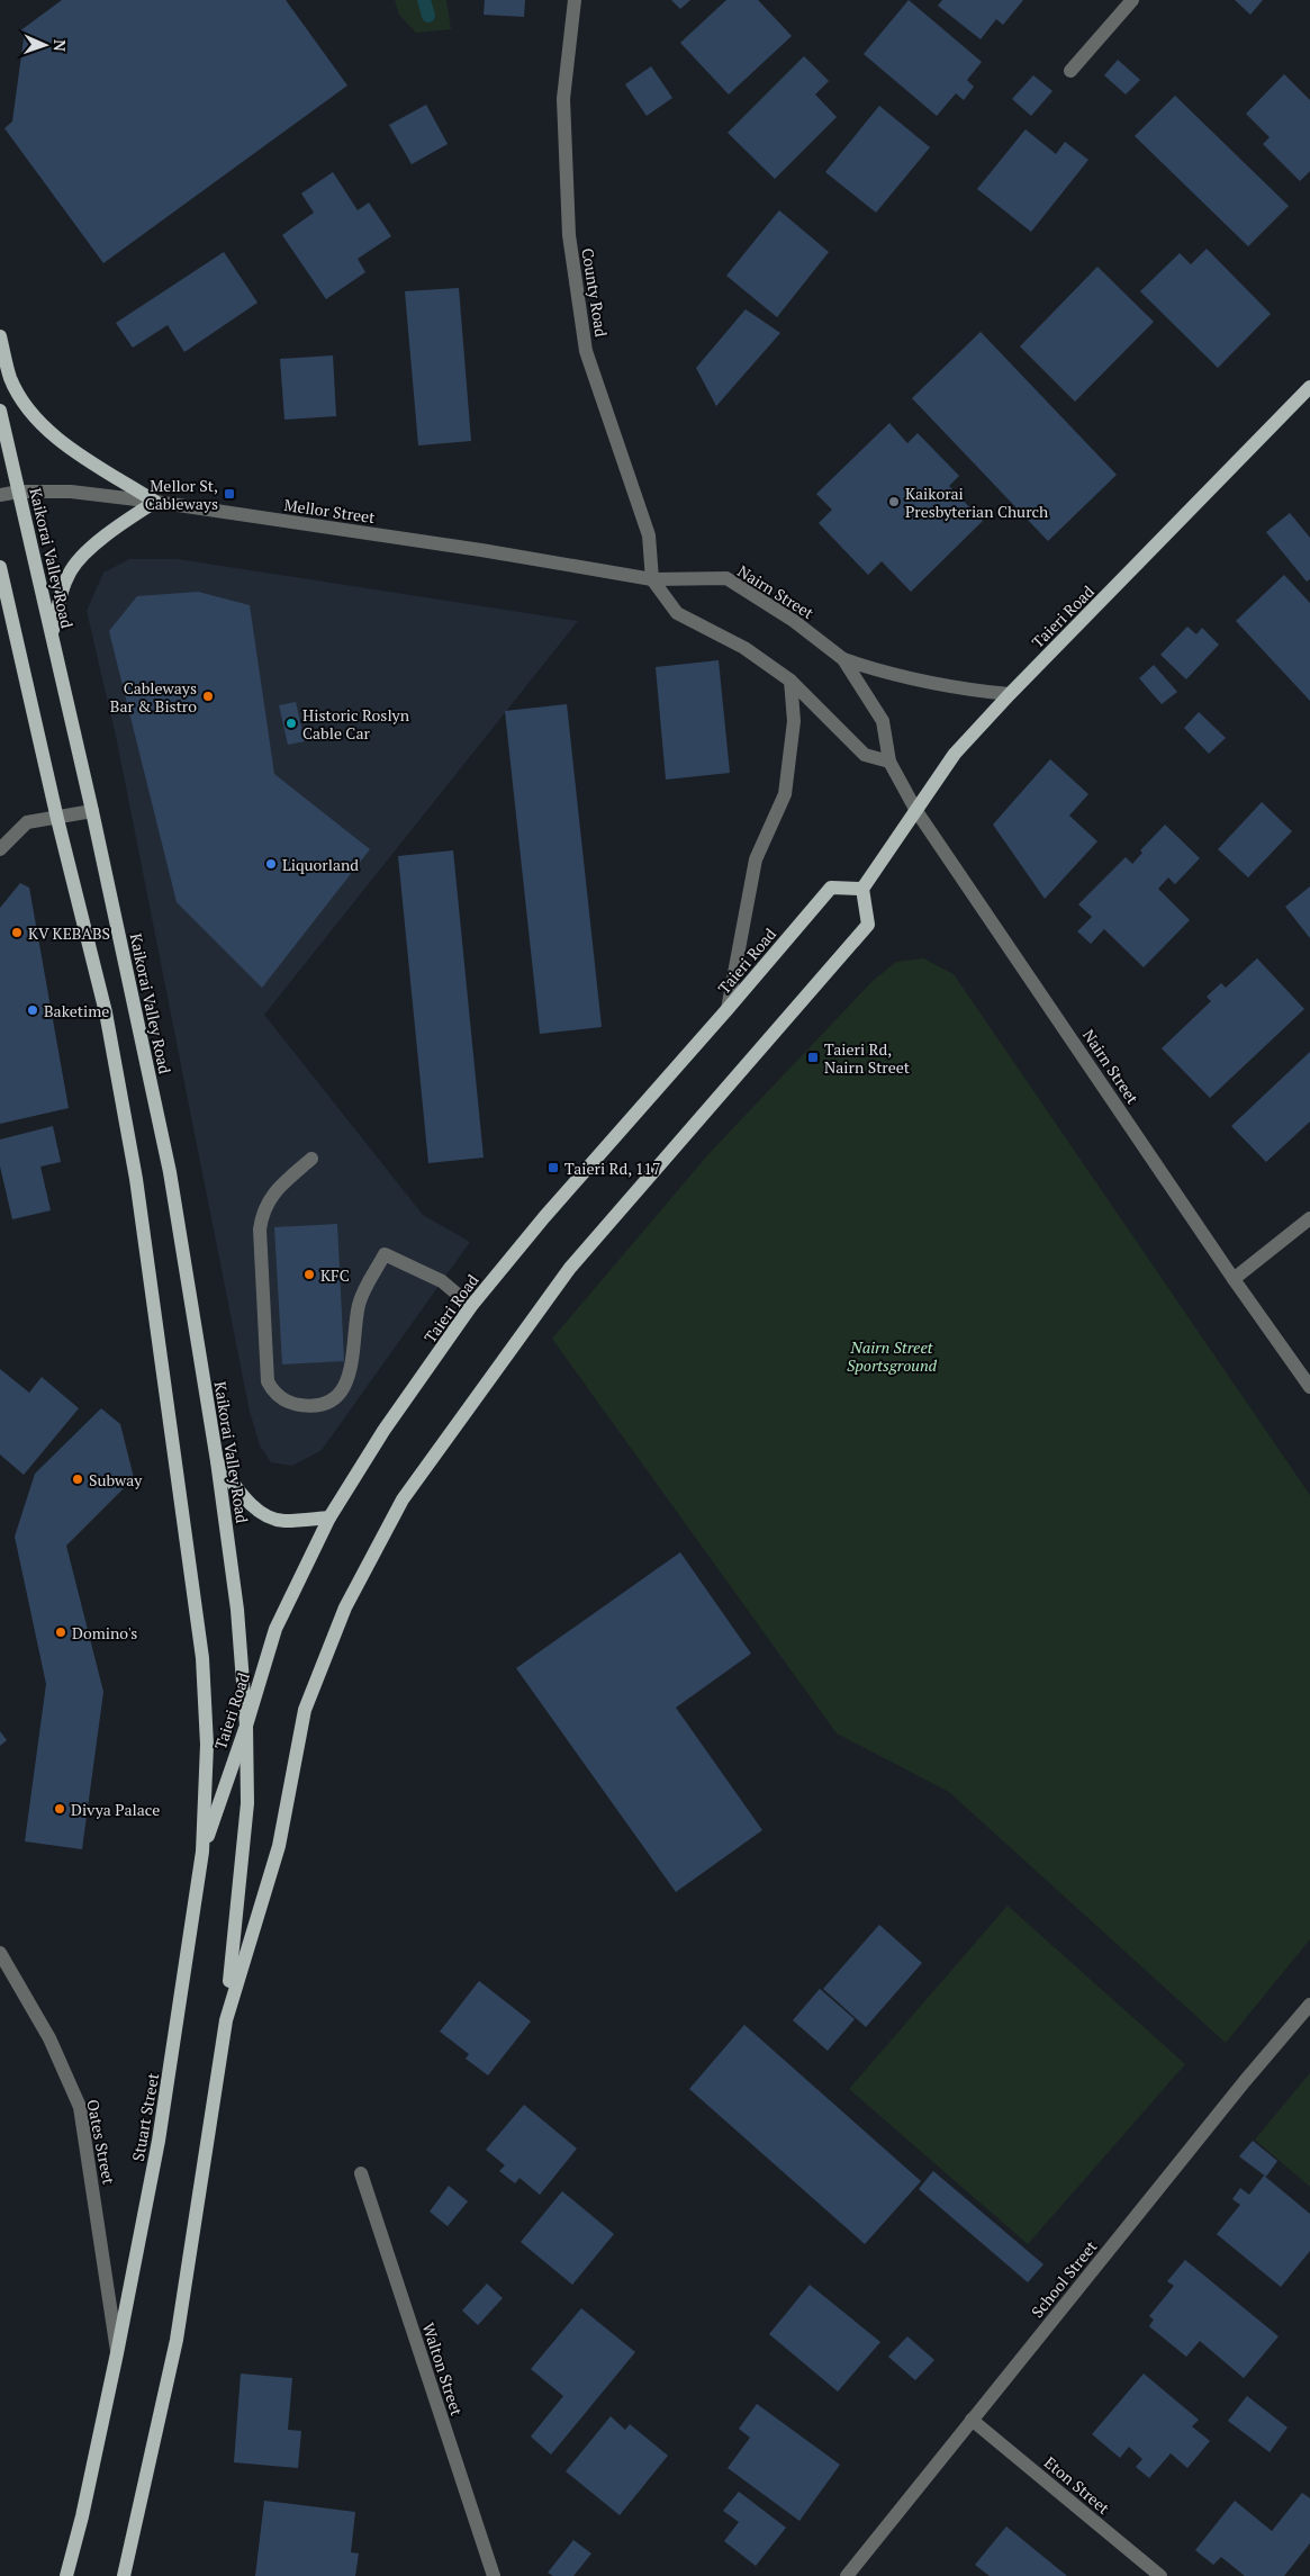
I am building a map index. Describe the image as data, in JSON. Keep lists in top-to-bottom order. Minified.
{"streets":{"main road":["Kaikorai Valley Road","Taieri Road","Stuart Street"],"street":["County Road","Mellor Street","Nairn Street","Oates Street","School Street","Walton Street","Eton Street"]},"crossings":[["County Road","Mellor Street"],["County Road","Nairn Street"],["Mellor Street","Kaikorai Valley Road"],["Mellor Street","Nairn Street"],["Kaikorai Valley Road","Taieri Road"],["Nairn Street","Taieri Road"],["Taieri Road","Stuart Street"],["Stuart Street","Oates Street"],["School Street","Eton Street"]],"parks":["Nairn Street Sportsground"],"places":{"transit":["Mellor St, Cableways","Taieri Rd, Nairn Street","Taieri Rd, 117"],"other":["Kaikorai Presbyterian Church","Cableways Bar & Bistro","Historic Roslyn Cable Car","Liquorland","KV KEBABS","Baketime","KFC","Subway","Domino's","Divya Palace"]},"north":"right"}
